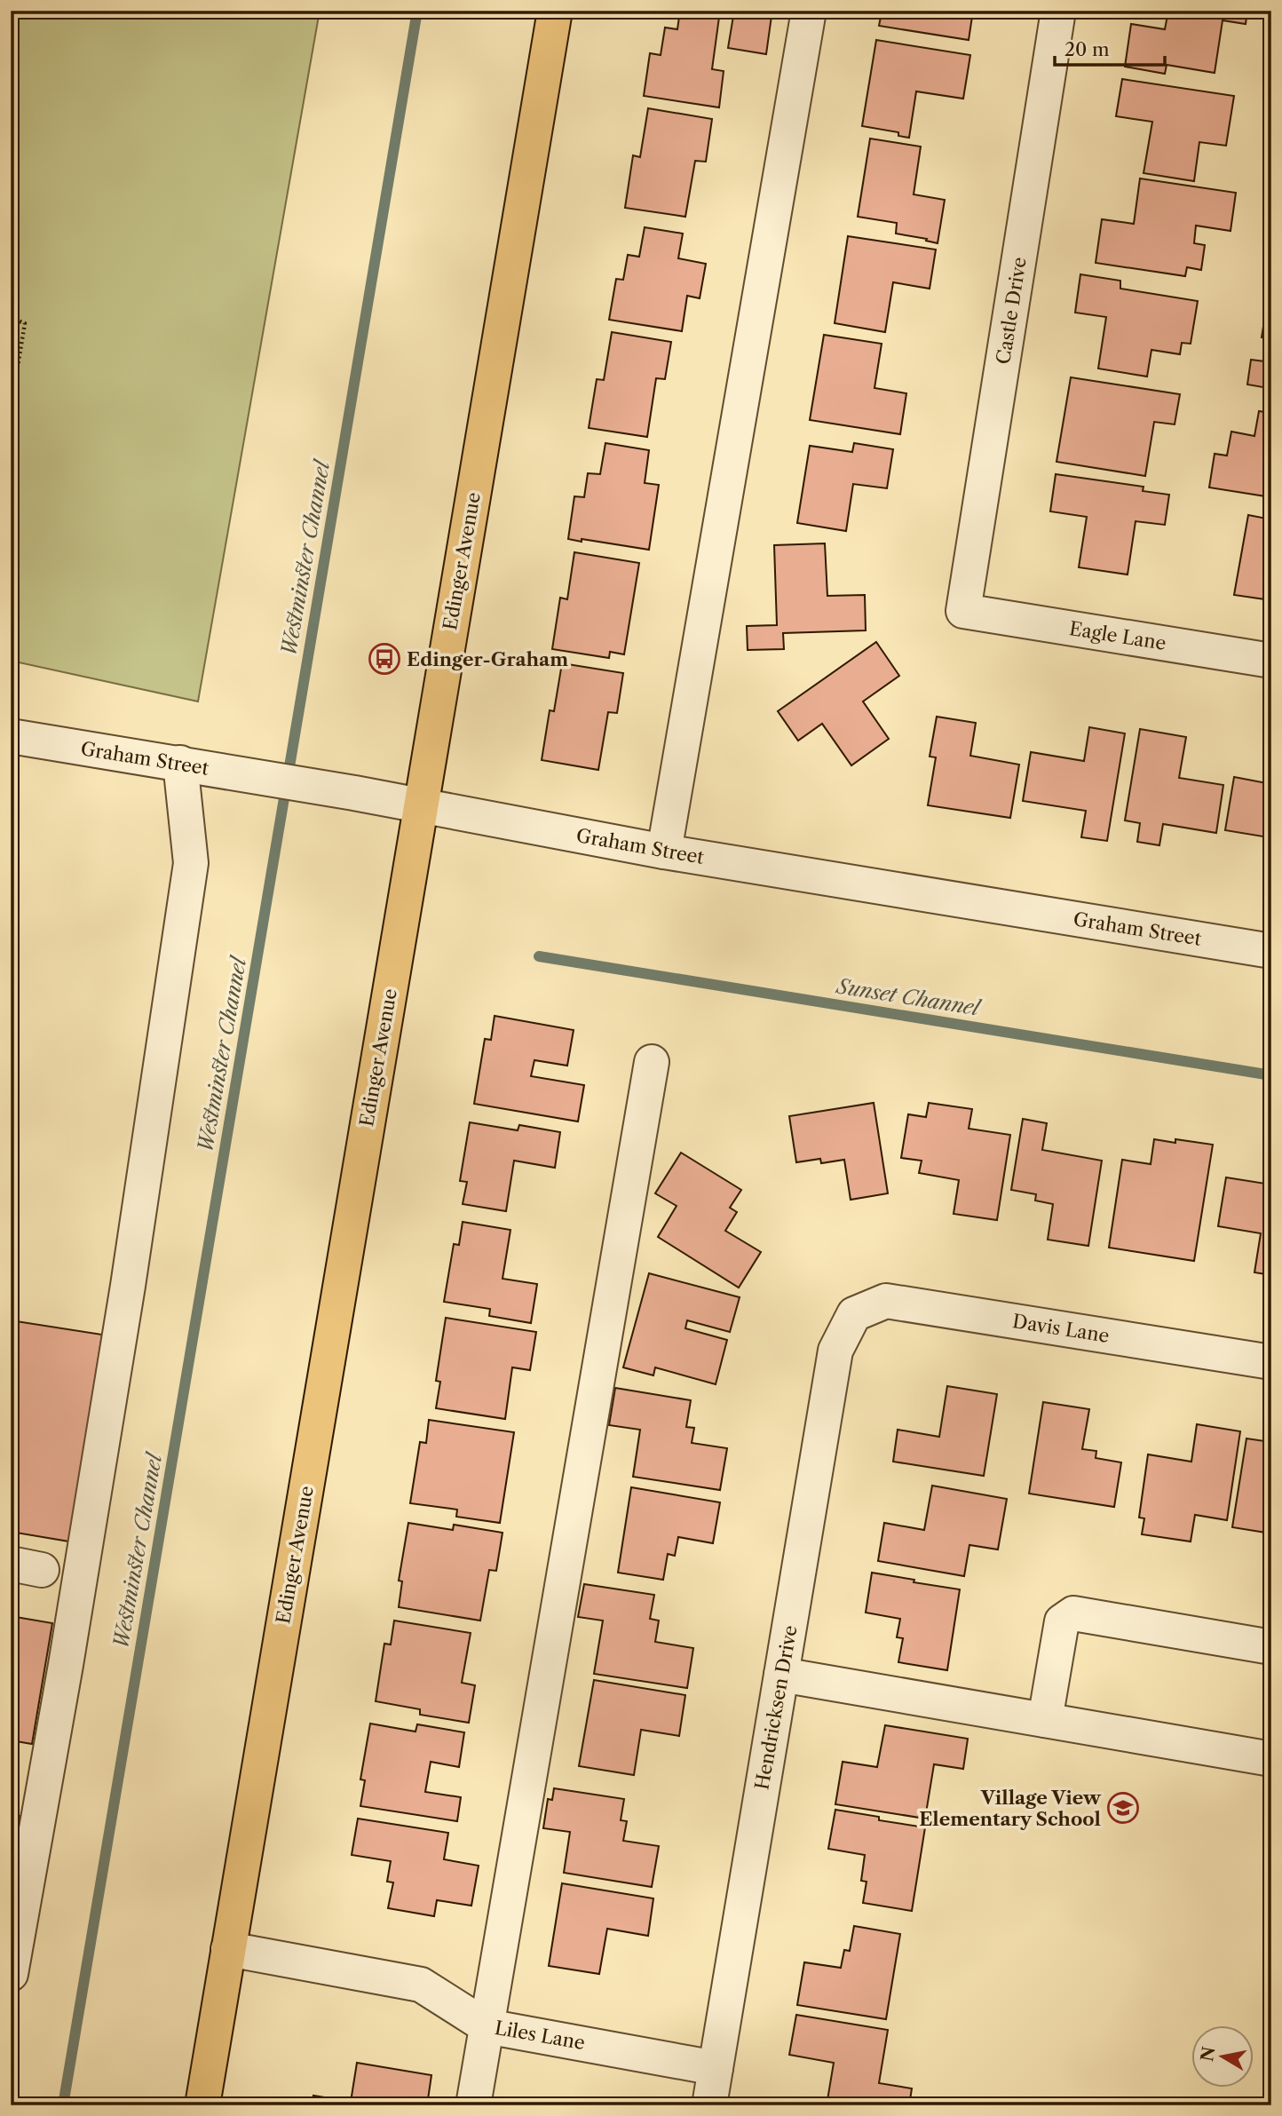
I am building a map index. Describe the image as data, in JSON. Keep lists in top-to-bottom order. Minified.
{"streets":{"main road":["Edinger Avenue"],"street":["Castle Drive","Eagle Lane","Graham Street","Davis Lane","Hendricksen Drive","Liles Lane"]},"crossings":[["Castle Drive","Eagle Lane"],["Edinger Avenue","Graham Street"],["Edinger Avenue","Liles Lane"],["Davis Lane","Hendricksen Drive"],["Hendricksen Drive","Liles Lane"]],"water":["Westminster Channel","Sunset Channel"],"places":{"bus stop":["Edinger-Graham"],"school or university":["Village View Elementary School"]},"scale_bar":"20 m","north":"left"}
